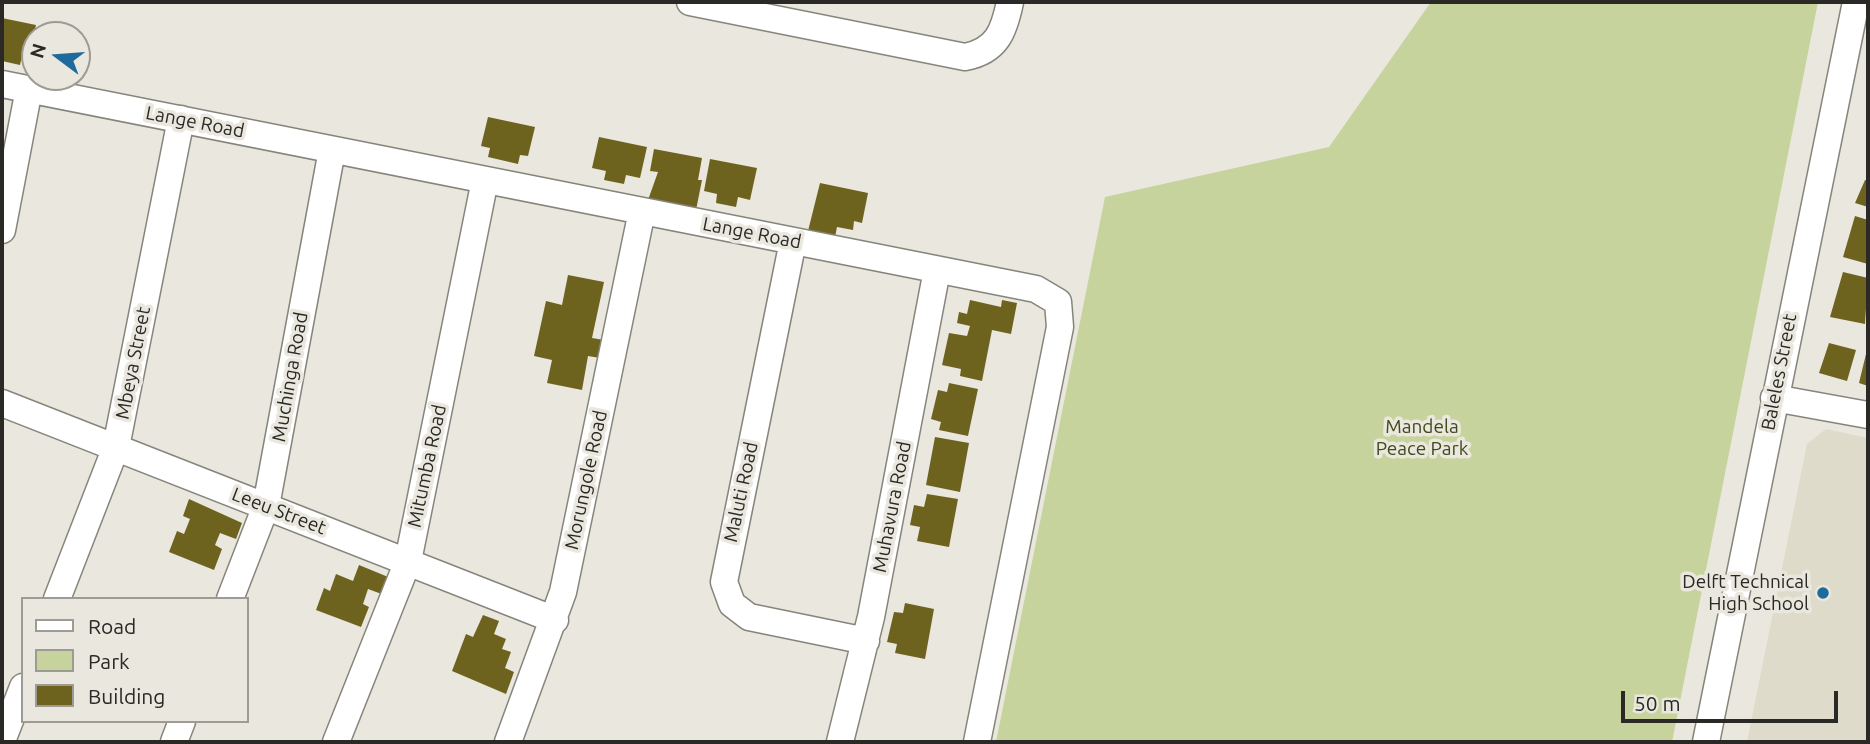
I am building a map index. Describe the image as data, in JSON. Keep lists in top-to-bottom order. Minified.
{"streets":{"street":["Lange Road","Mbeya Street","Baleles Street","Muchinga Road","Mitumba Road","Morungole Road","Maluti Road","Muhavura Road","Leeu Street"]},"crossings":[["Lange Road","Mbeya Street"],["Lange Road","Muchinga Road"],["Lange Road","Mitumba Road"],["Lange Road","Morungole Road"],["Lange Road","Maluti Road"],["Lange Road","Muhavura Road"],["Mbeya Street","Leeu Street"],["Muchinga Road","Leeu Street"],["Mitumba Road","Leeu Street"],["Morungole Road","Leeu Street"],["Maluti Road","Muhavura Road"]],"parks":["Mandela Peace Park"],"places":["Delft Technical High School"],"legend":["Road","Park","Building"],"scale_bar":"50 m","north":"left"}
